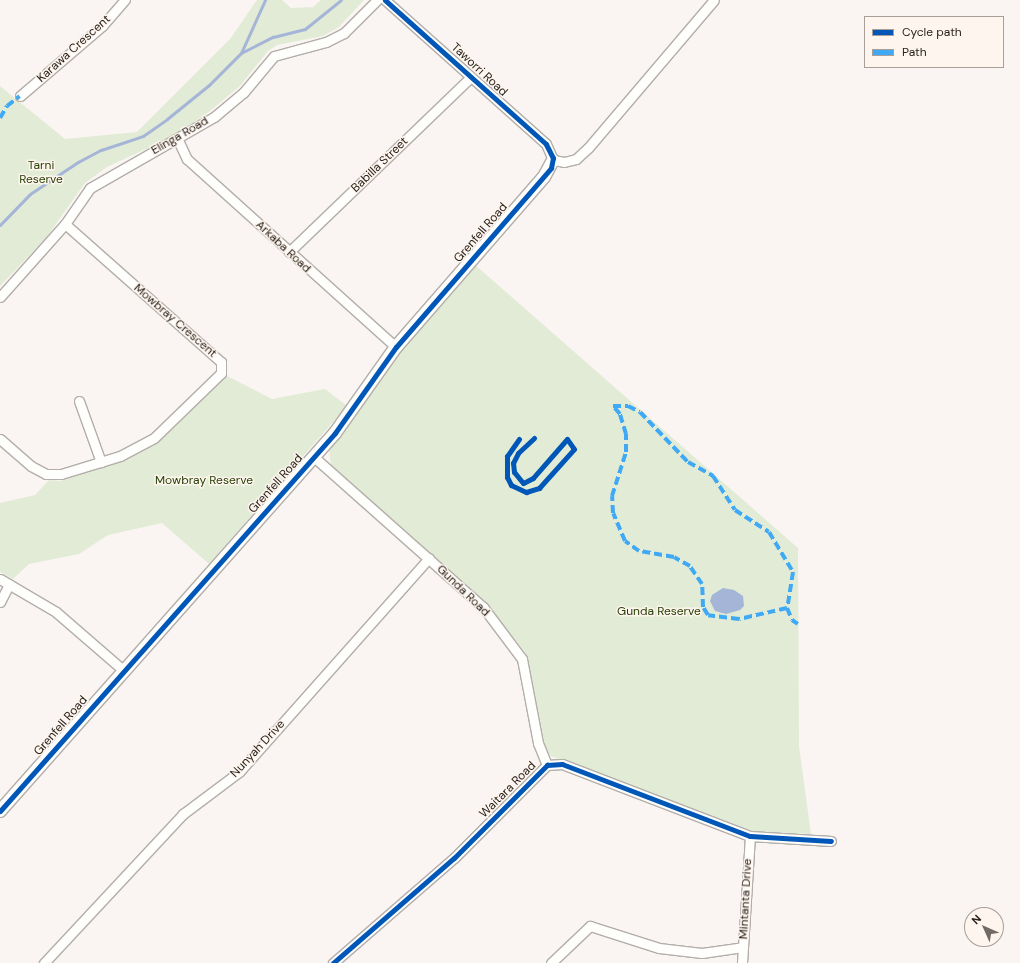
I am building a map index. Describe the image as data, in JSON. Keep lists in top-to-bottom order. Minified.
{"streets":{"street":["Karawa Crescent","Taworri Road","Elinga Road","Babilla Street","Grenfell Road","Arkaba Road","Mowbray Crescent","Gunda Road","Nunyah Drive","Waitara Road","Mintanta Drive"]},"crossings":[["Taworri Road","Babilla Street"],["Taworri Road","Grenfell Road"],["Elinga Road","Arkaba Road"],["Elinga Road","Mowbray Crescent"],["Babilla Street","Arkaba Road"],["Grenfell Road","Arkaba Road"],["Grenfell Road","Gunda Road"],["Gunda Road","Nunyah Drive"],["Gunda Road","Waitara Road"],["Waitara Road","Mintanta Drive"]],"parks":["Tarni Reserve","Mowbray Reserve","Gunda Reserve"],"legend":["Cycle path","Path"],"north":"top left"}
